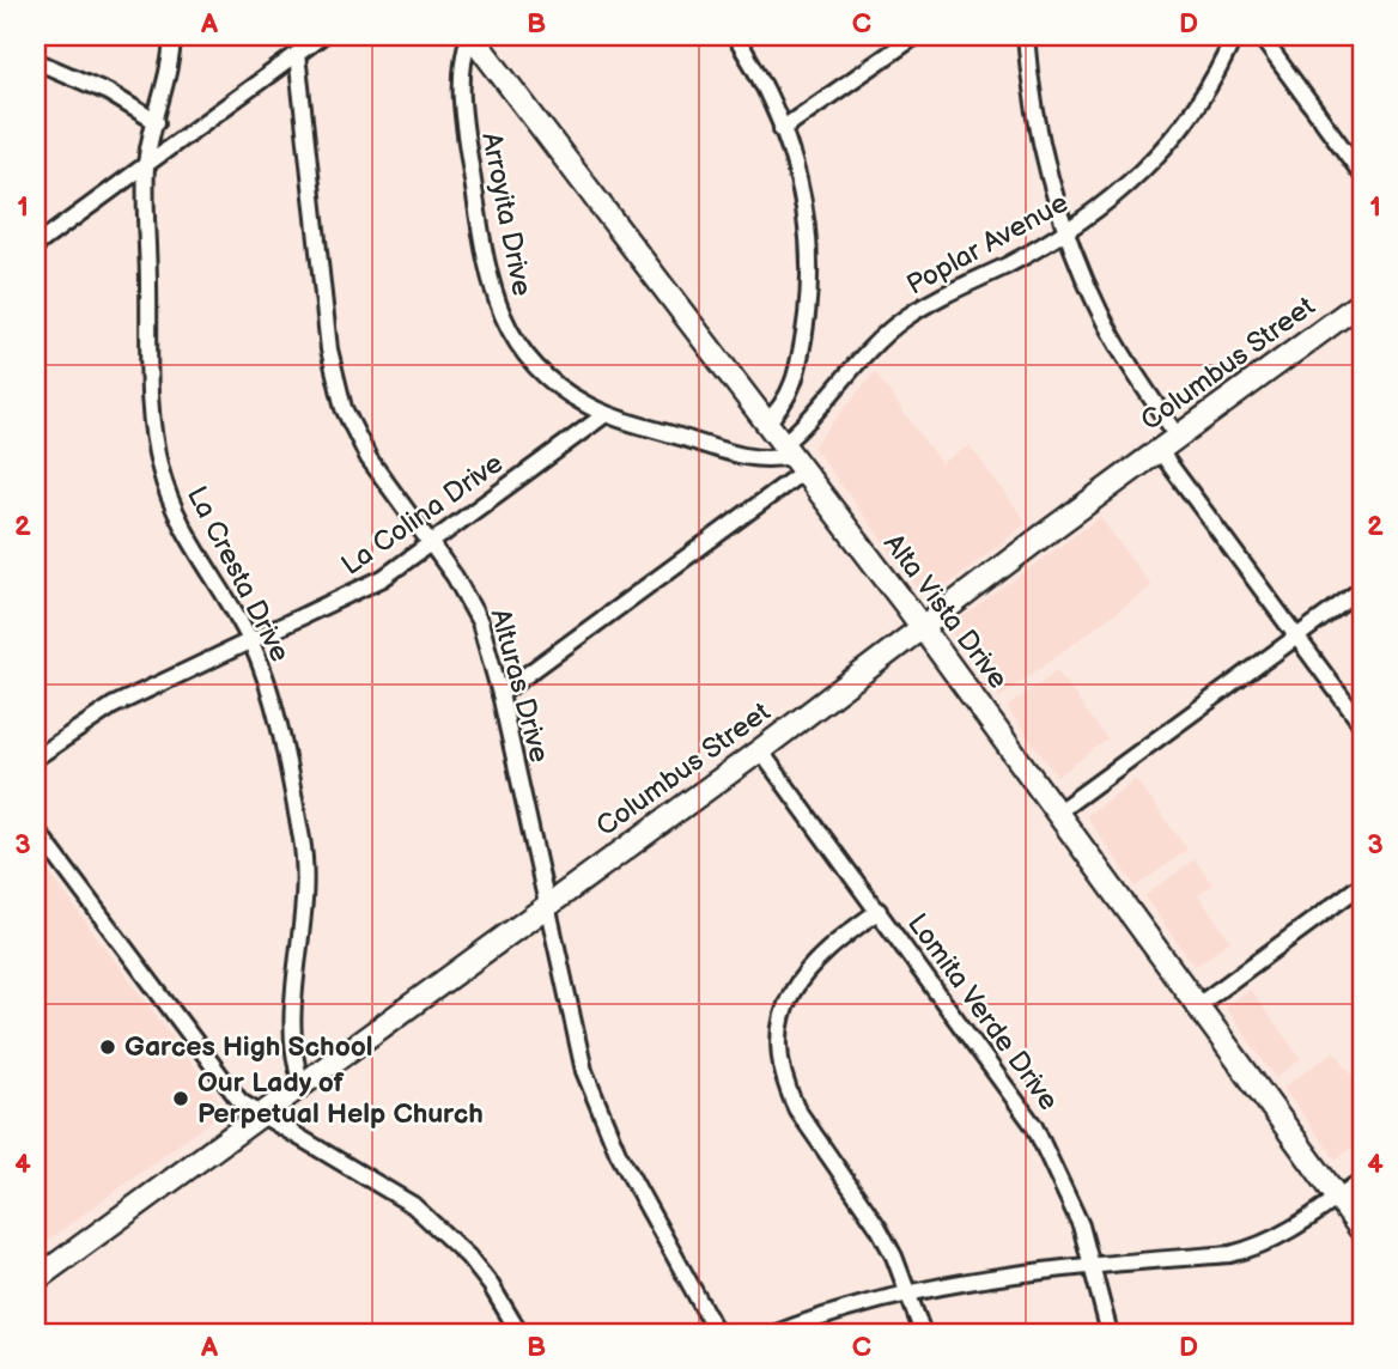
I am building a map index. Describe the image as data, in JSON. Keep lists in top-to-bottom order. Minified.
{"streets":{"main road":["Columbus Street","Alta Vista Drive"],"street":["Arroyita Drive","Poplar Avenue","La Colina Drive","La Cresta Drive","Alturas Drive","Lomita Verde Drive"]},"crossings":[["Arroyita Drive","Poplar Avenue"],["Arroyita Drive","La Colina Drive"],["Arroyita Drive","Alta Vista Drive"],["Poplar Avenue","Alta Vista Drive"],["Poplar Avenue","Alturas Drive"],["Columbus Street","La Cresta Drive"],["Columbus Street","Alta Vista Drive"],["Columbus Street","Alturas Drive"],["Columbus Street","Lomita Verde Drive"],["La Colina Drive","La Cresta Drive"],["La Colina Drive","Alturas Drive"]],"places":["Garces High School","Our Lady of Perpetual Help Church"],"grid":{"columns":["A","B","C","D"],"rows":["1","2","3","4"]}}
